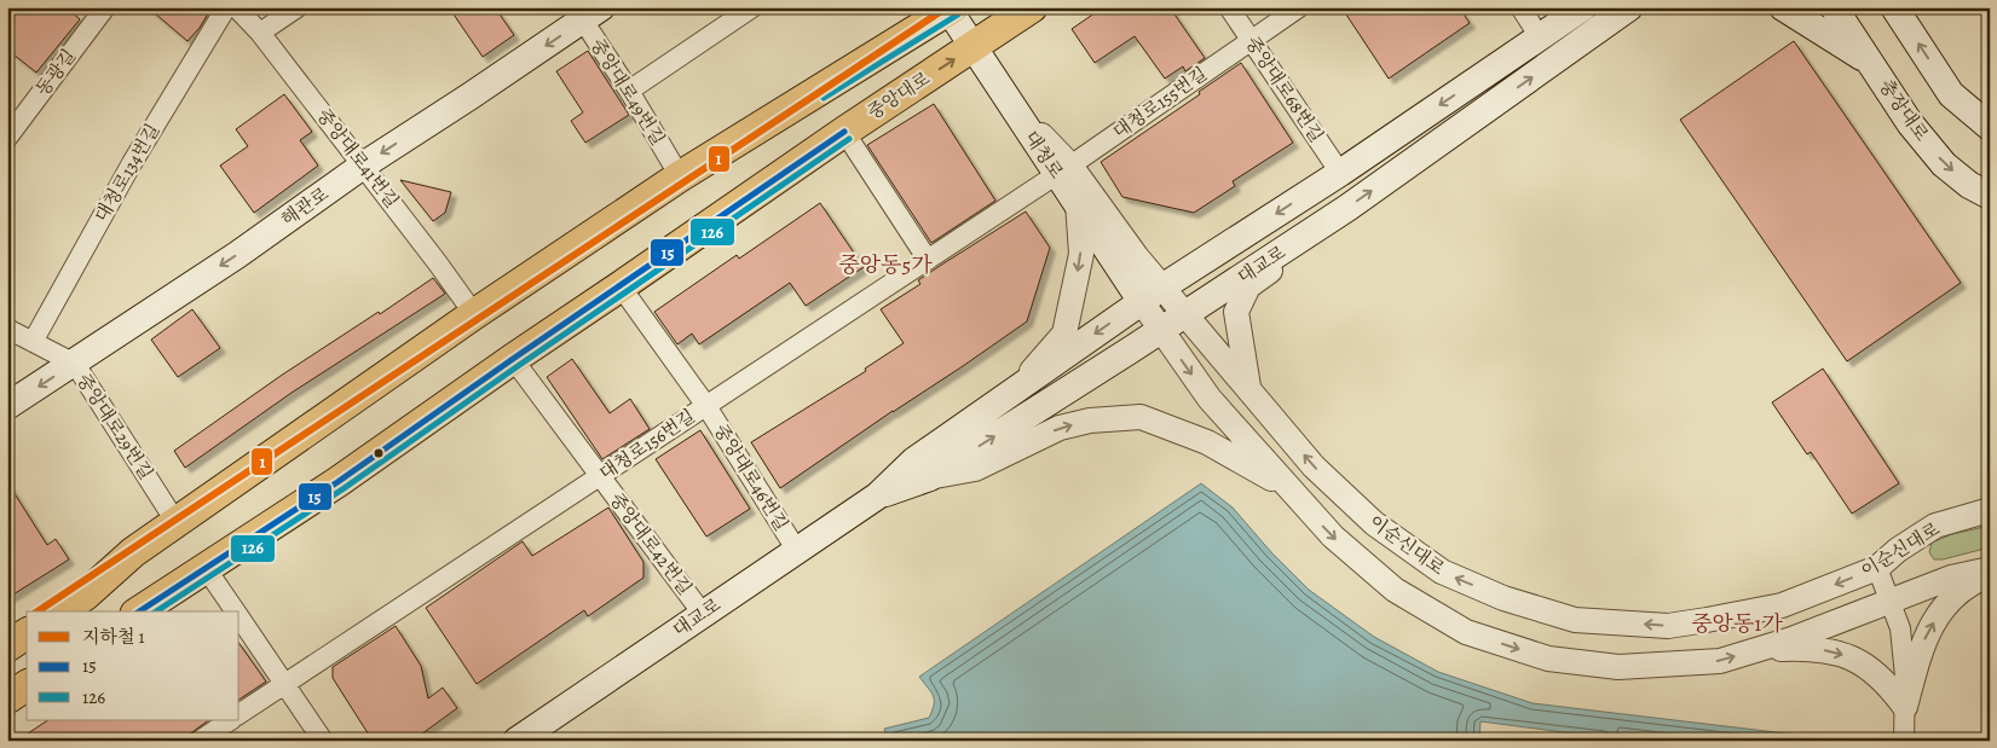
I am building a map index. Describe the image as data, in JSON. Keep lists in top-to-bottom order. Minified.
{"streets":{"main road":["중앙대로","충장대로","대청로","해관로","대교로"],"street":["동광길","중앙대로68번길","중앙대로49번길","대청로155번길","중앙대로41번길","대청로134번길","중앙대로29번길","대청로156번길","중앙대로46번길","중앙대로42번길","이순신대로"]},"crossings":[["중앙대로68번길","대청로155번길"],["중앙대로68번길","대교로"],["중앙대로49번길","해관로"],["중앙대로","대청로"],["중앙대로","중앙대로46번길"],["중앙대로","중앙대로42번길"],["대청로155번길","대청로"],["대청로155번길","대청로156번길"],["대청로155번길","이순신대로"],["대청로","대교로"],["대청로","대청로156번길"],["대청로","이순신대로"],["중앙대로41번길","해관로"],["대청로134번길","중앙대로29번길"],["해관로","중앙대로29번길"],["대교로","중앙대로46번길"],["대교로","중앙대로42번길"],["대교로","이순신대로"],["대청로156번길","중앙대로46번길"],["대청로156번길","중앙대로42번길"],["대청로156번길","이순신대로"]],"districts":["중앙동5가","중앙동1가"],"lines":["metro line 1","transit line 15","transit line 126"],"legend":["지하철 1","15","126"]}
